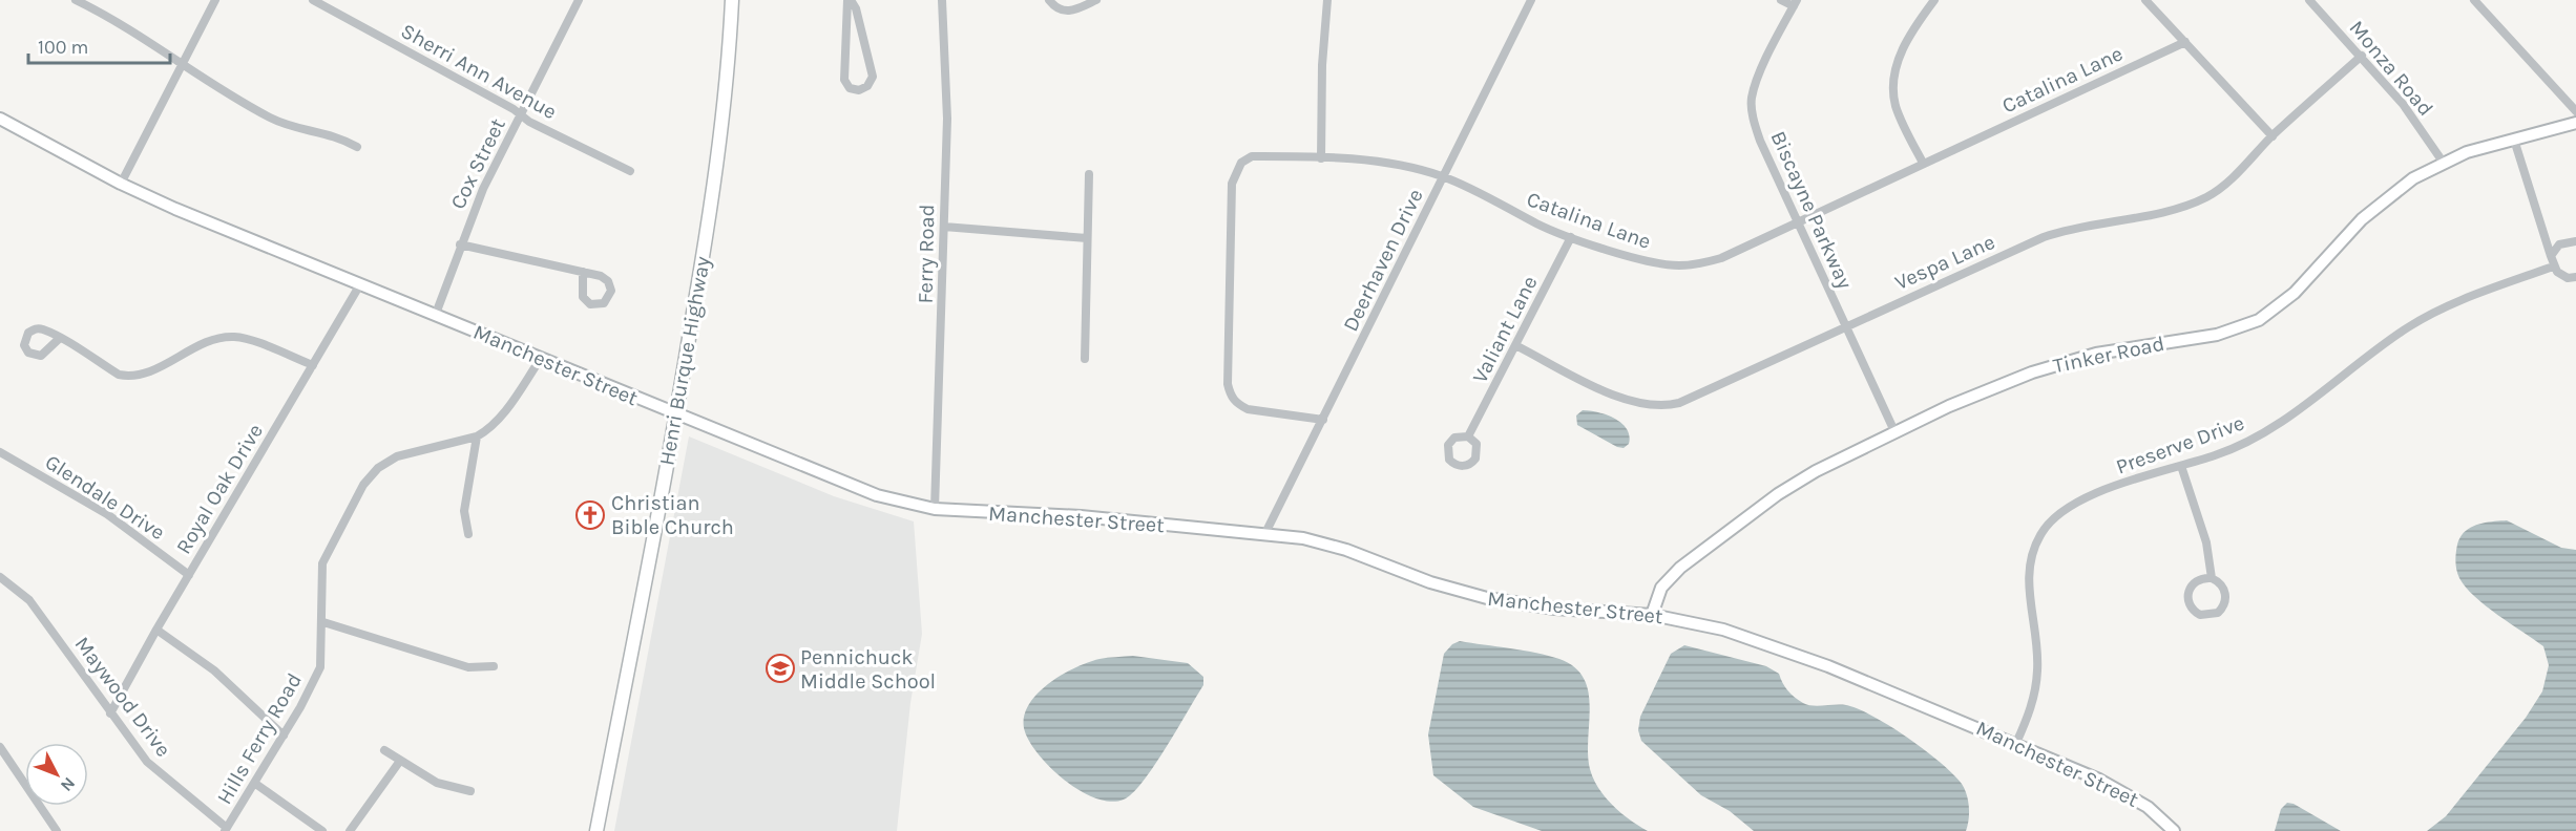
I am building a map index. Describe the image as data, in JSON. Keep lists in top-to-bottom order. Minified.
{"streets":{"main road":["Henri Burque Highway"],"street":["Monza Road","Sherri Ann Avenue","Catalina Lane","Cox Street","Biscayne Parkway","Ferry Road","Deerhaven Drive","Vespa Lane","Valiant Lane","Tinker Road","Manchester Street","Preserve Drive","Royal Oak Drive","Glendale Drive","Maywood Drive","Hills Ferry Road"]},"crossings":[["Monza Road","Vespa Lane"],["Monza Road","Tinker Road"],["Sherri Ann Avenue","Cox Street"],["Catalina Lane","Biscayne Parkway"],["Catalina Lane","Deerhaven Drive"],["Catalina Lane","Valiant Lane"],["Cox Street","Manchester Street"],["Biscayne Parkway","Vespa Lane"],["Biscayne Parkway","Tinker Road"],["Ferry Road","Manchester Street"],["Deerhaven Drive","Manchester Street"],["Vespa Lane","Valiant Lane"],["Tinker Road","Manchester Street"],["Henri Burque Highway","Manchester Street"],["Manchester Street","Preserve Drive"],["Manchester Street","Royal Oak Drive"],["Manchester Street","Hills Ferry Road"],["Royal Oak Drive","Glendale Drive"],["Royal Oak Drive","Maywood Drive"],["Maywood Drive","Hills Ferry Road"]],"places":{"church":["Christian Bible Church"],"school or university":["Pennichuck Middle School"]},"scale_bar":"100 m","north":"bottom right"}
